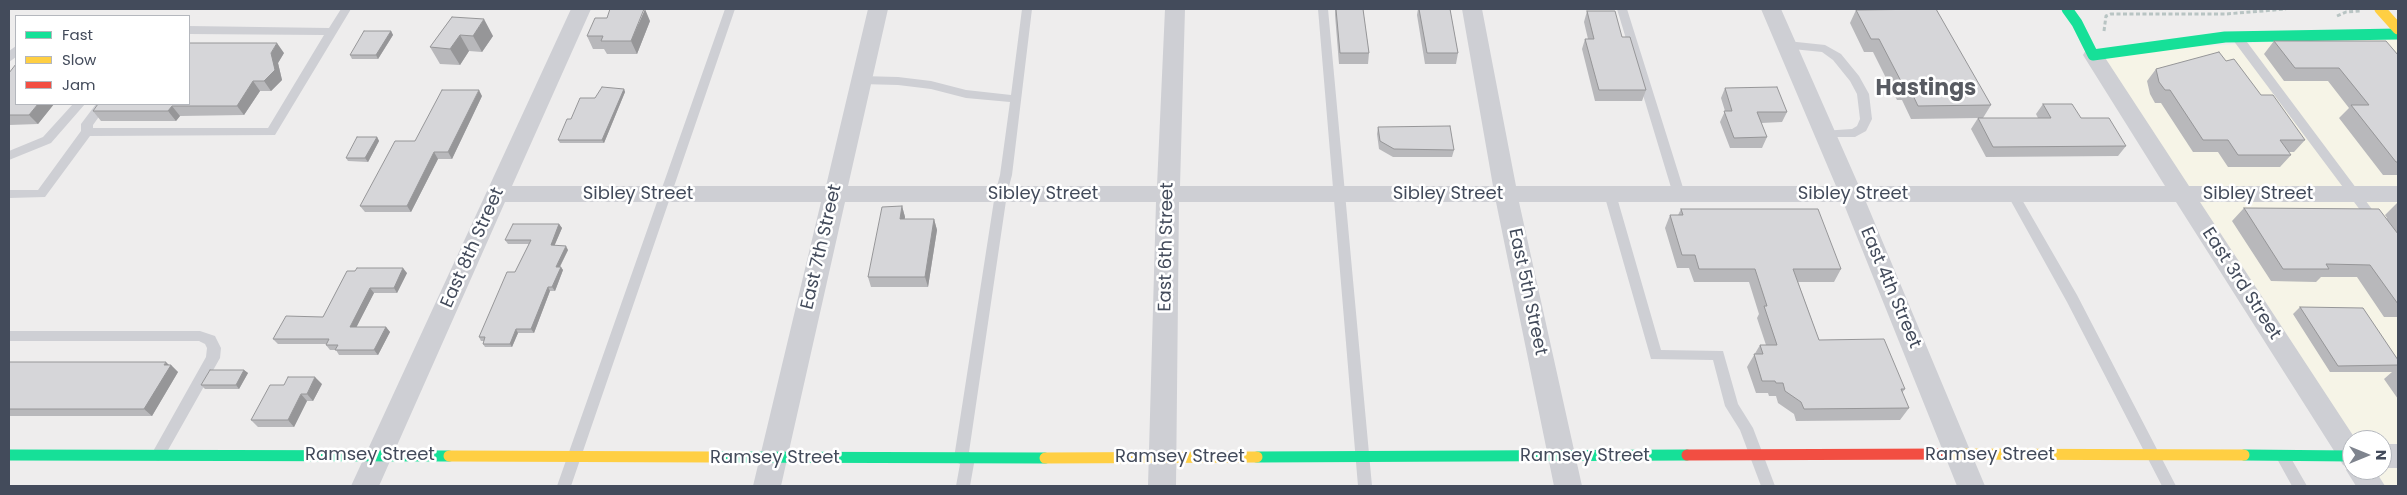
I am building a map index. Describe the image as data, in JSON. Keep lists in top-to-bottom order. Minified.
{"streets":{"street":["Sibley Street","East 7th Street","East 6th Street","East 8th Street","East 3rd Street","East 4th Street","East 5th Street","Ramsey Street"]},"crossings":[["Sibley Street","East 7th Street"],["Sibley Street","East 6th Street"],["Sibley Street","East 8th Street"],["Sibley Street","East 3rd Street"],["Sibley Street","East 4th Street"],["Sibley Street","East 5th Street"],["East 7th Street","Ramsey Street"],["East 6th Street","Ramsey Street"],["East 8th Street","Ramsey Street"],["East 4th Street","Ramsey Street"],["East 5th Street","Ramsey Street"]],"districts":["Hastings"],"legend":["Fast","Slow","Jam"],"north":"right"}
